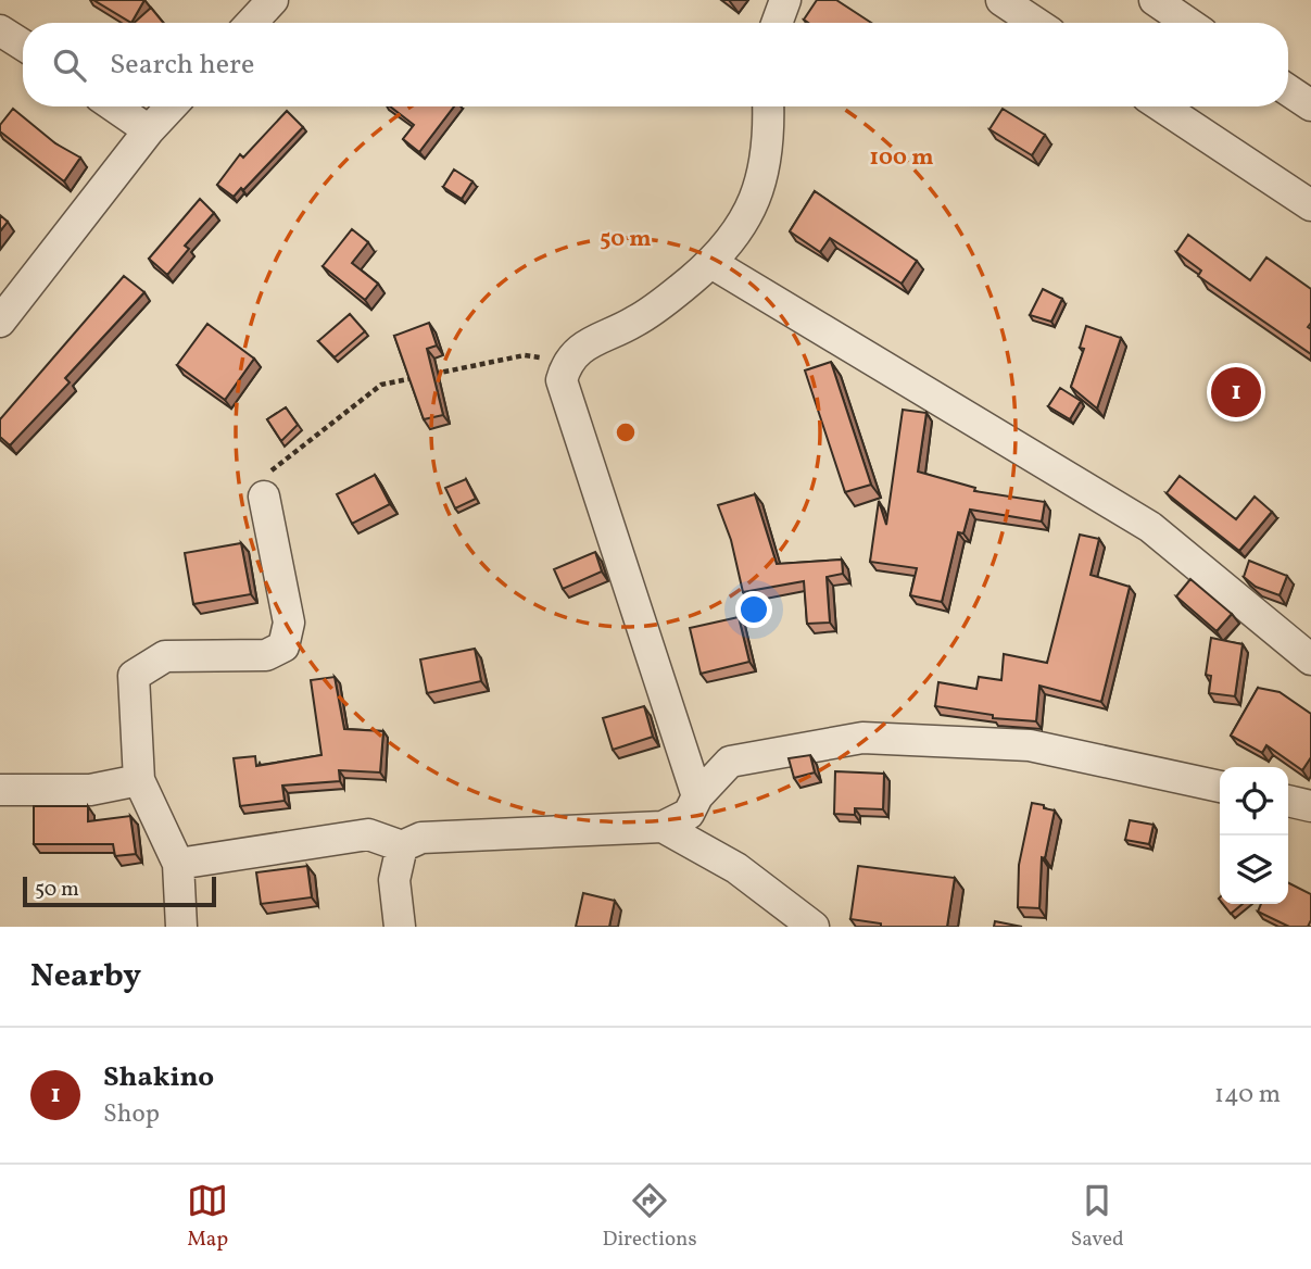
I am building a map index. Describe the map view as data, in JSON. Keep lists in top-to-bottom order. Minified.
{"scale_bar":"50 m","page":{"search":"Search here","pins":"1","scale":"50 m","heading":"Nearby","list":[{"mark":"1","name":"Shakino","note":"Shop","value":"140 m"}],"nav":["Map","Directions","Saved"]},"rings":["100 m","50 m"]}
